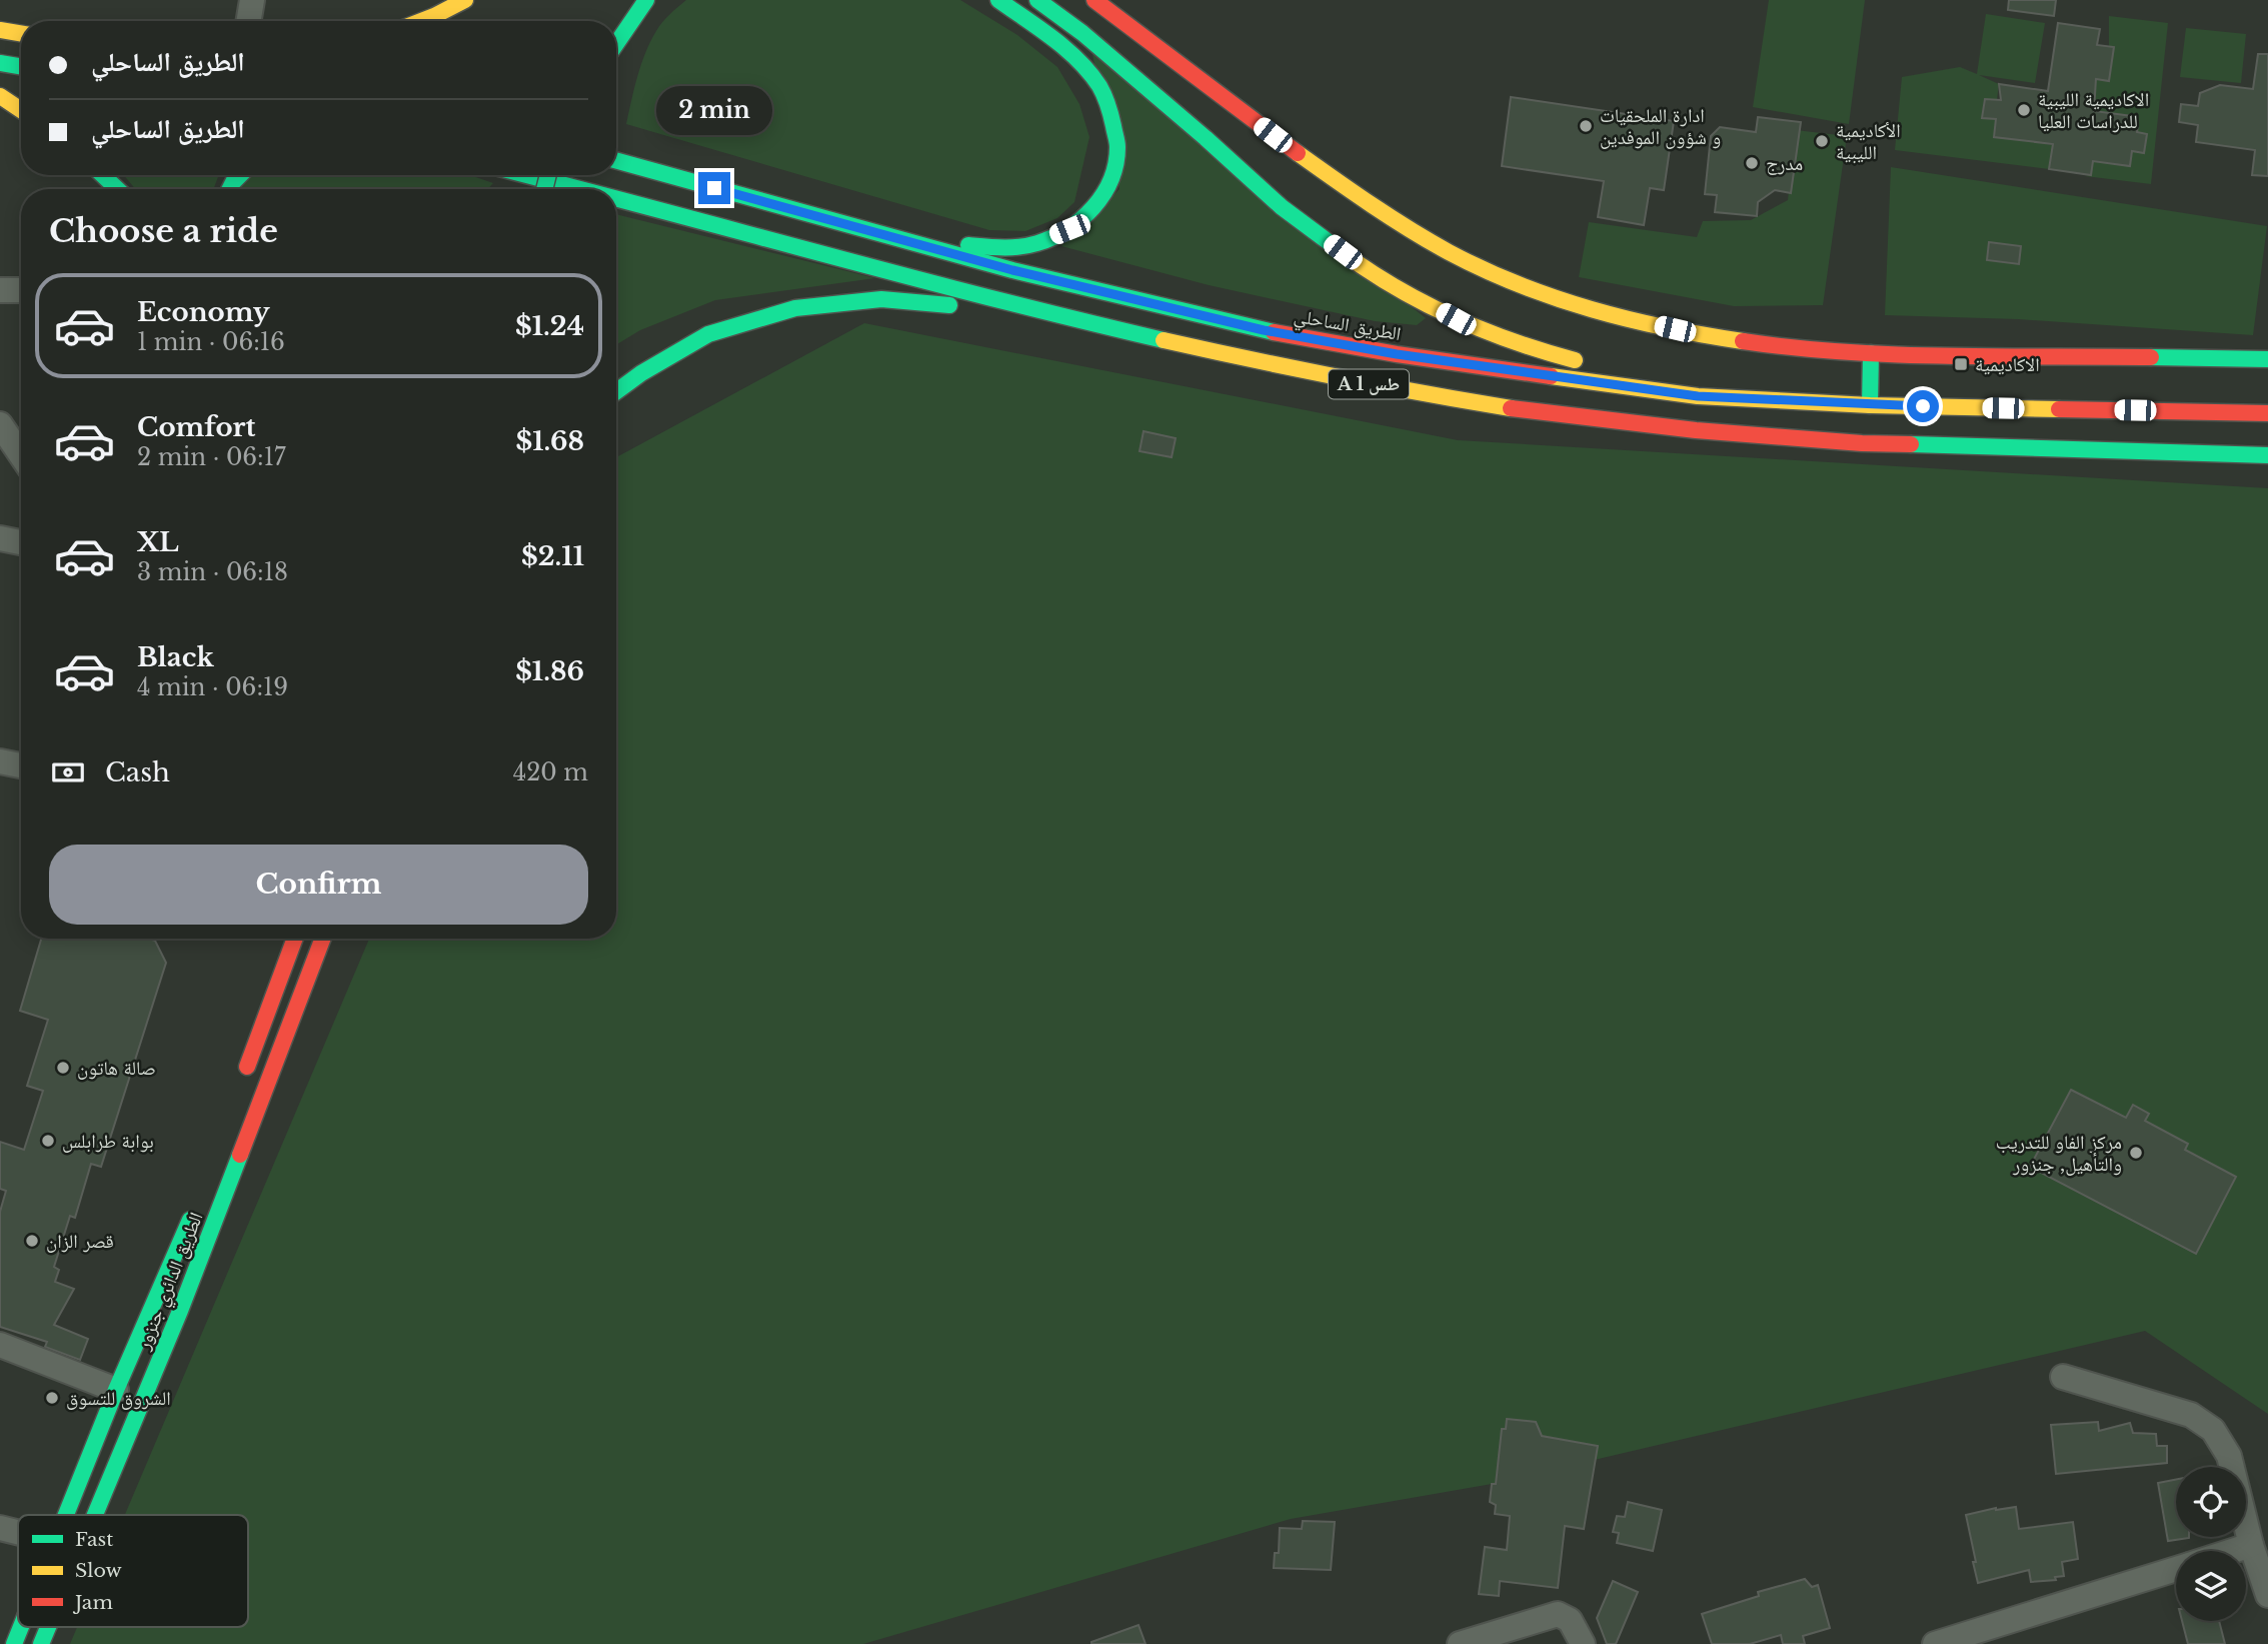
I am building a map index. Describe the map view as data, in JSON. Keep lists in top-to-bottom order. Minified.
{"streets":{"main road":["الطريق الساحلي","A 1 طس","الطريق الدائري جنزور"]},"places":{"other":["الاكاديمية الليبية للدراسات العليا","ادارة الملحقيات و شؤون الموفدين","الأكاديمية الليبية","مدرج","صالة هاتون","بوابة طرابلس","مركز الفاو للتدريب والتأهيل, جنزور","قصر الزان","الشروق للتسوق"],"transit":["الاكاديمية"]},"legend":["Fast","Slow","Jam"],"page":{"banner":["الطريق الساحلي","الطريق الساحلي"],"bubble":"2 min","heading":"Choose a ride","list":[{"name":"Economy","note":"1 min · 06:16","value":"$1.24"},{"name":"Comfort","note":"2 min · 06:17","value":"$1.68"},{"name":"XL","note":"3 min · 06:18","value":"$2.11"},{"name":"Black","note":"4 min · 06:19","value":"$1.86"}],"pay":["Cash","420 m"],"buttons":"Confirm"}}
